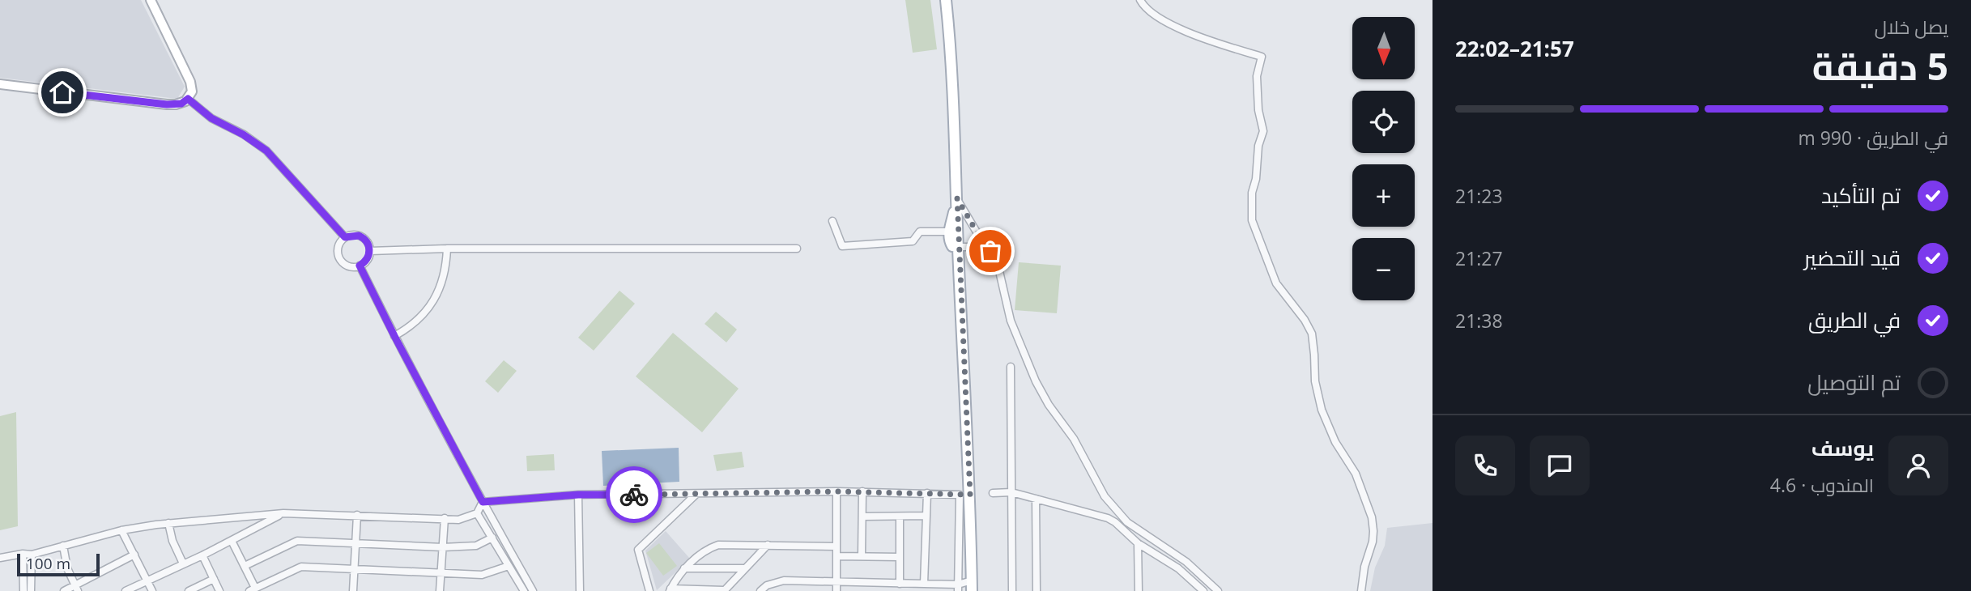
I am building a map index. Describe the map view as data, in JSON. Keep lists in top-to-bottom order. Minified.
{"scale_bar":"100 m","north":"bottom","page":{"heading":["5 دقيقة","يصل خلال","21:57–22:02"],"panel":["يوسف","المندوب · 4.6"],"map_buttons":["+","−"],"bar":"في الطريق · 990 m","list":[["تم التأكيد","21:23"],["قيد التحضير","21:27"],["في الطريق","21:38"],"تم التوصيل"],"scale":"100 m"}}
